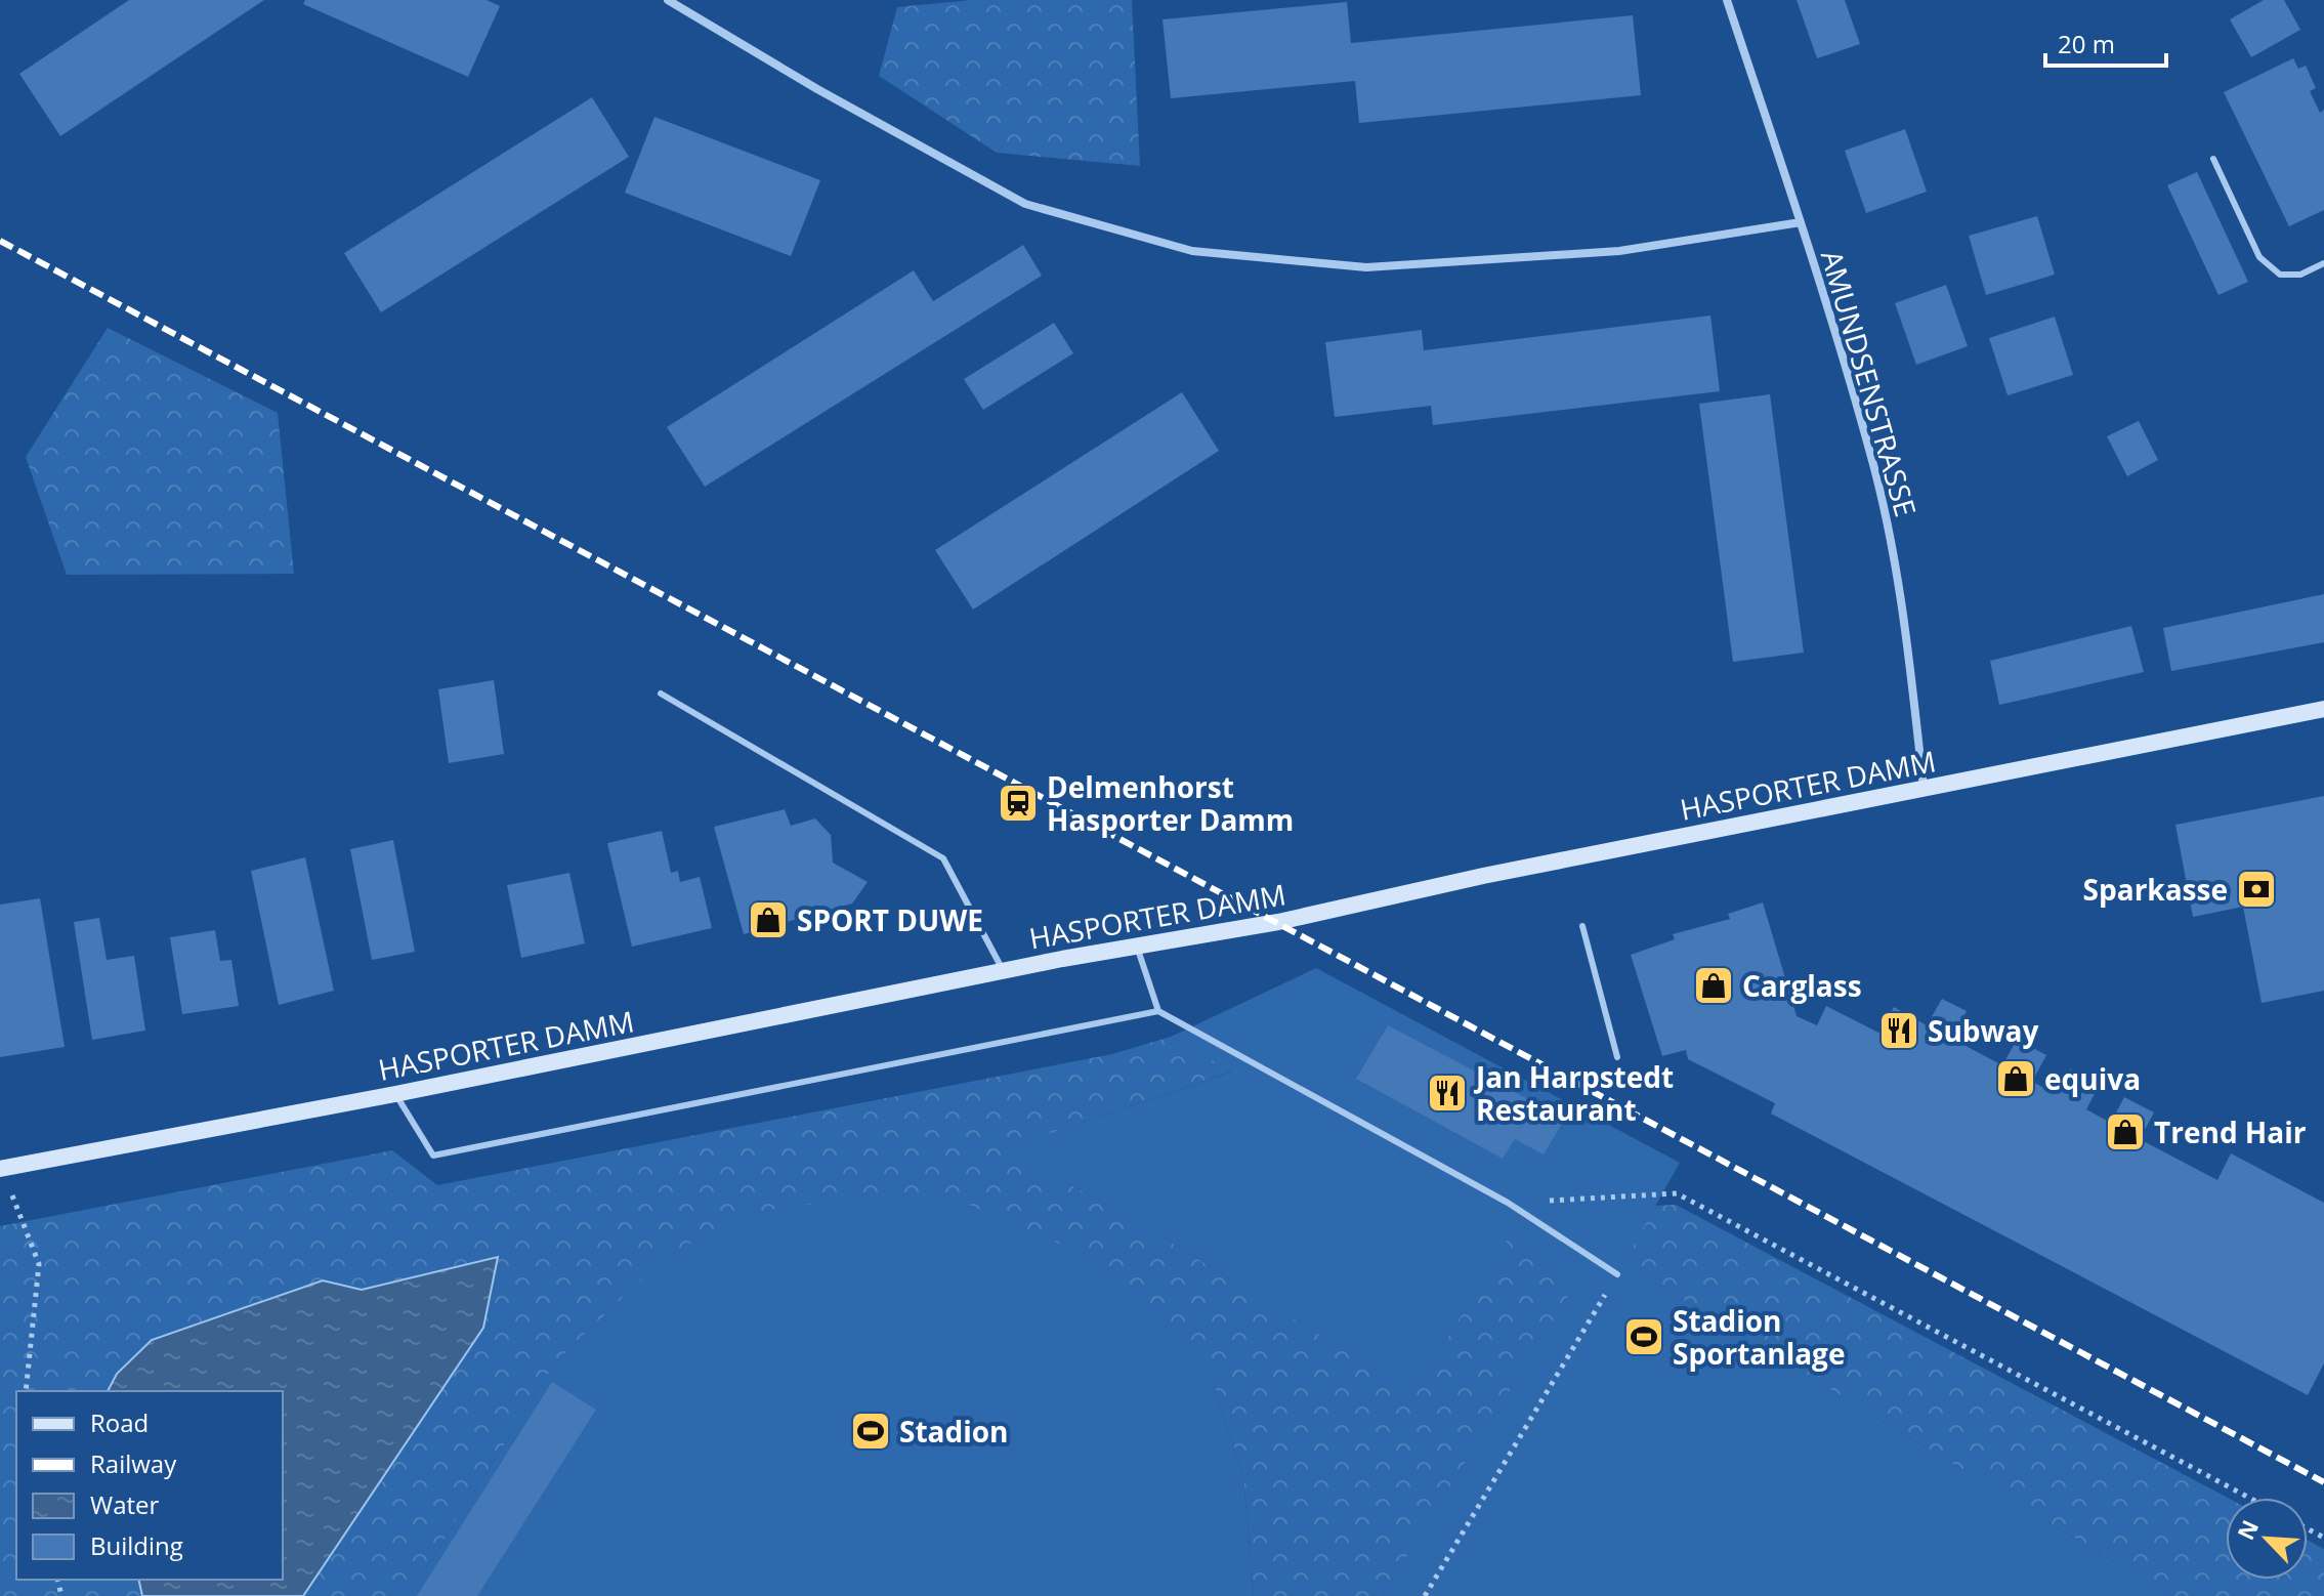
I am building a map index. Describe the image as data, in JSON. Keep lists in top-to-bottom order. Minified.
{"streets":{"main road":["HASPORTER DAMM"],"street":["AMUNDSENSTRASSE"]},"crossings":[["AMUNDSENSTRASSE","HASPORTER DAMM"]],"places":{"station":["Delmenhorst Hasporter Damm"],"bank":["Sparkasse"],"shop":["SPORT DUWE","Carglass","equiva","Trend Hair"],"restaurant":["Subway","Jan Harpstedt Restaurant"],"sports":["Stadion Sportanlage","Stadion"]},"legend":["Road","Railway","Water","Building"],"scale_bar":"20 m","north":"top left"}
